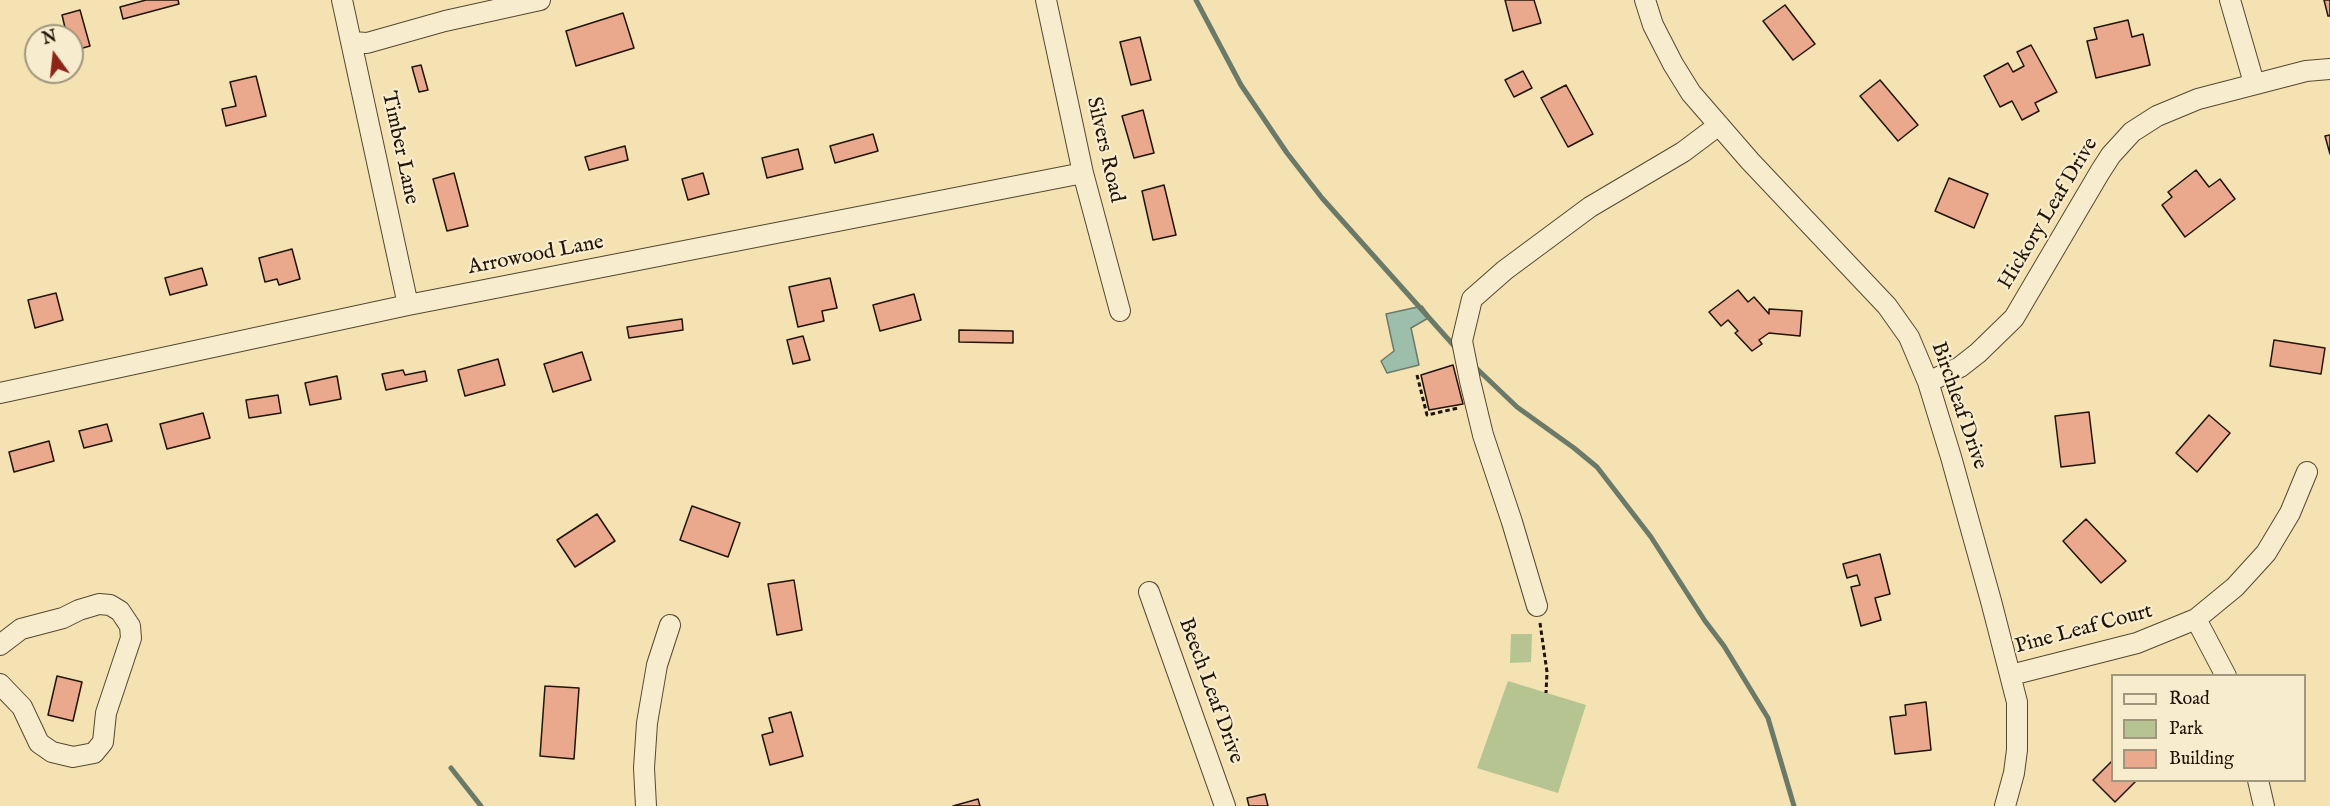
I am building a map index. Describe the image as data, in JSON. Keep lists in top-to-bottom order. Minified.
{"streets":{"street":["Timber Lane","Silvers Road","Hickory Leaf Drive","Arrowood Lane","Birchleaf Drive","Pine Leaf Court","Beech Leaf Drive"]},"crossings":[["Timber Lane","Arrowood Lane"],["Silvers Road","Arrowood Lane"],["Hickory Leaf Drive","Birchleaf Drive"],["Birchleaf Drive","Pine Leaf Court"]],"legend":["Road","Park","Building"],"north":"top"}
